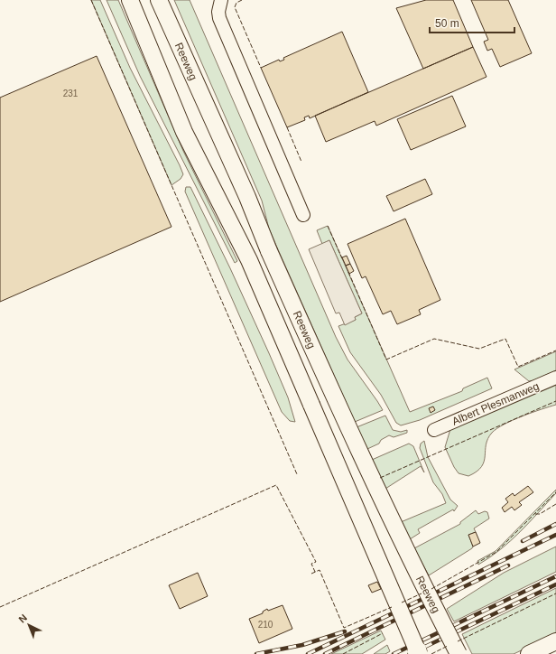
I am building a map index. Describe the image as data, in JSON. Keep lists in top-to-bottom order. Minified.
{"streets":{"main road":["Reeweg"],"street":["Albert Plesmanweg"]},"house_numbers":["231","210"],"scale_bar":"50 m","north":"top left"}
